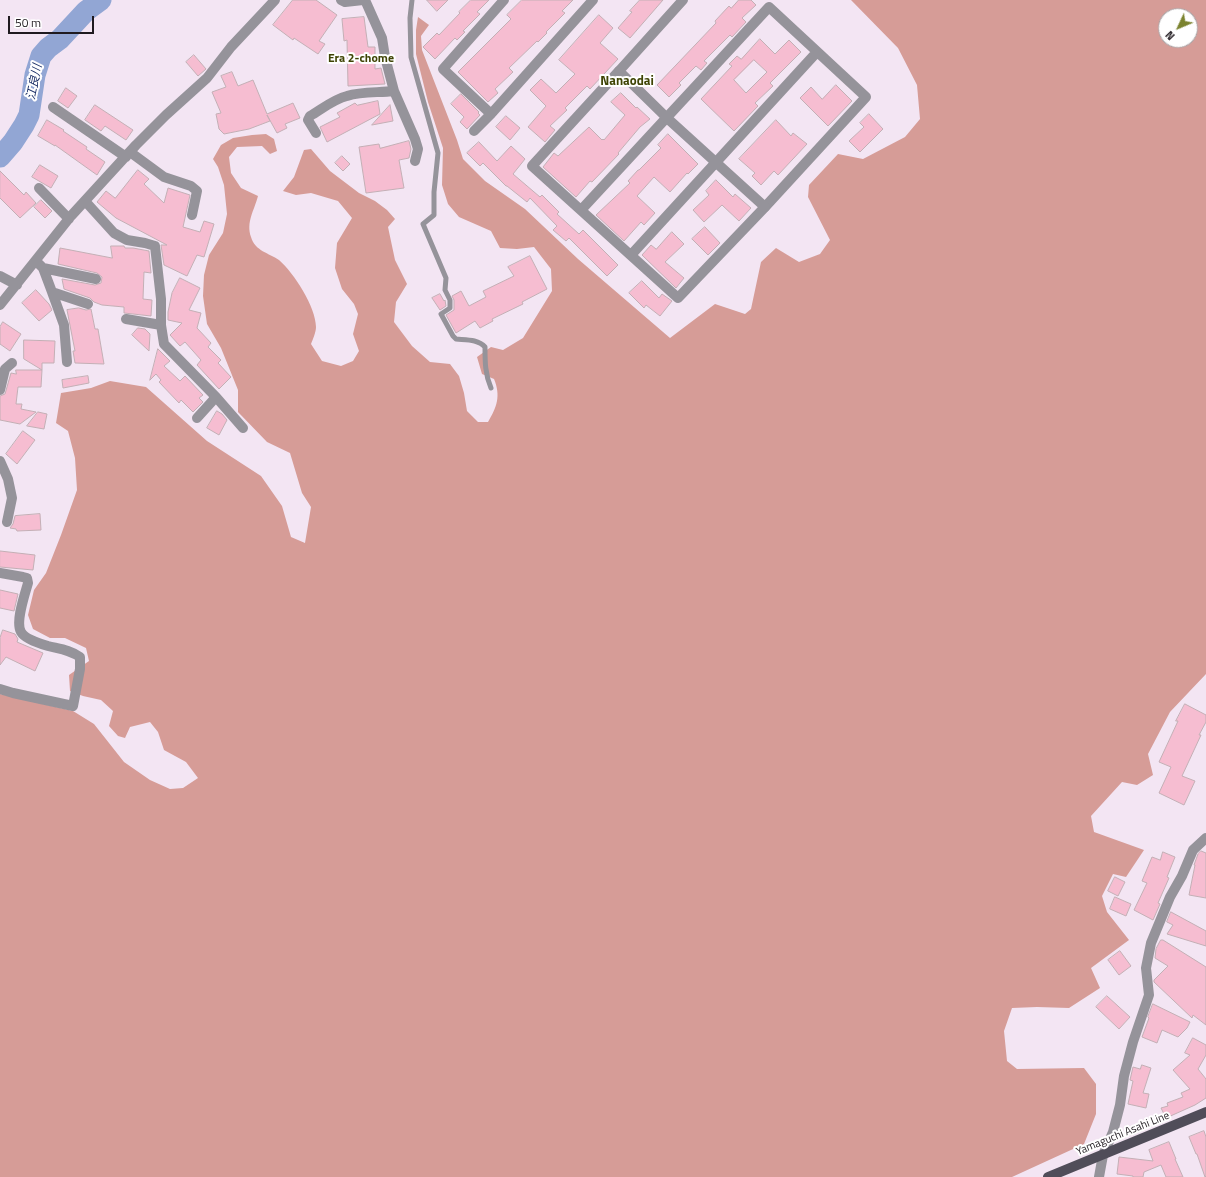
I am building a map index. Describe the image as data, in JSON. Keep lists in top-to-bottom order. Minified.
{"streets":{"main road":["Yamaguchi Asahi Line"]},"districts":["Era 2-chome","Nanaodai"],"water":["江良川"],"scale_bar":"50 m","north":"bottom left"}
